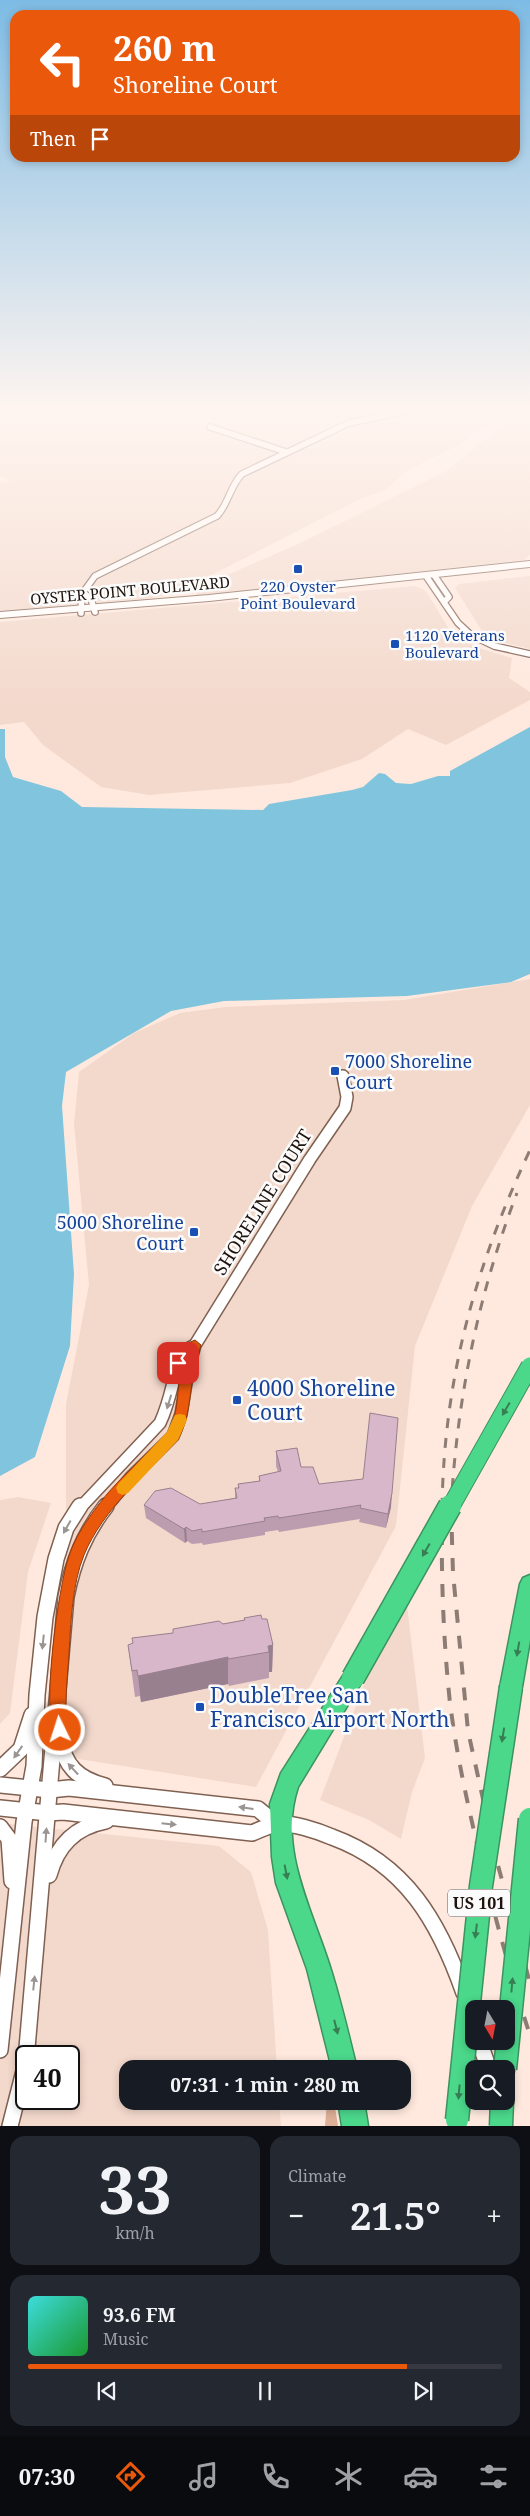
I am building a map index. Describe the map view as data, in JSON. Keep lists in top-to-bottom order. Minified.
{"streets":{"highway":["US 101"],"street":["OYSTER POINT BOULEVARD","SHORELINE COURT"]},"places":{"transit":["220 Oyster Point Boulevard","1120 Veterans Boulevard","7000 Shoreline Court","5000 Shoreline Court","4000 Shoreline Court","DoubleTree San Francisco Airport North"]},"north":"bottom","page":{"turn":["260 m","Shoreline Court"],"then":"Then","limit":"40","trip":"07:31 · 1 min · 280 m","tile":[["33","km/h"],"Climate"],"heat":["−","21.5°","+"],"song":["93.6 FM","Music"],"tabs":"07:30"}}
